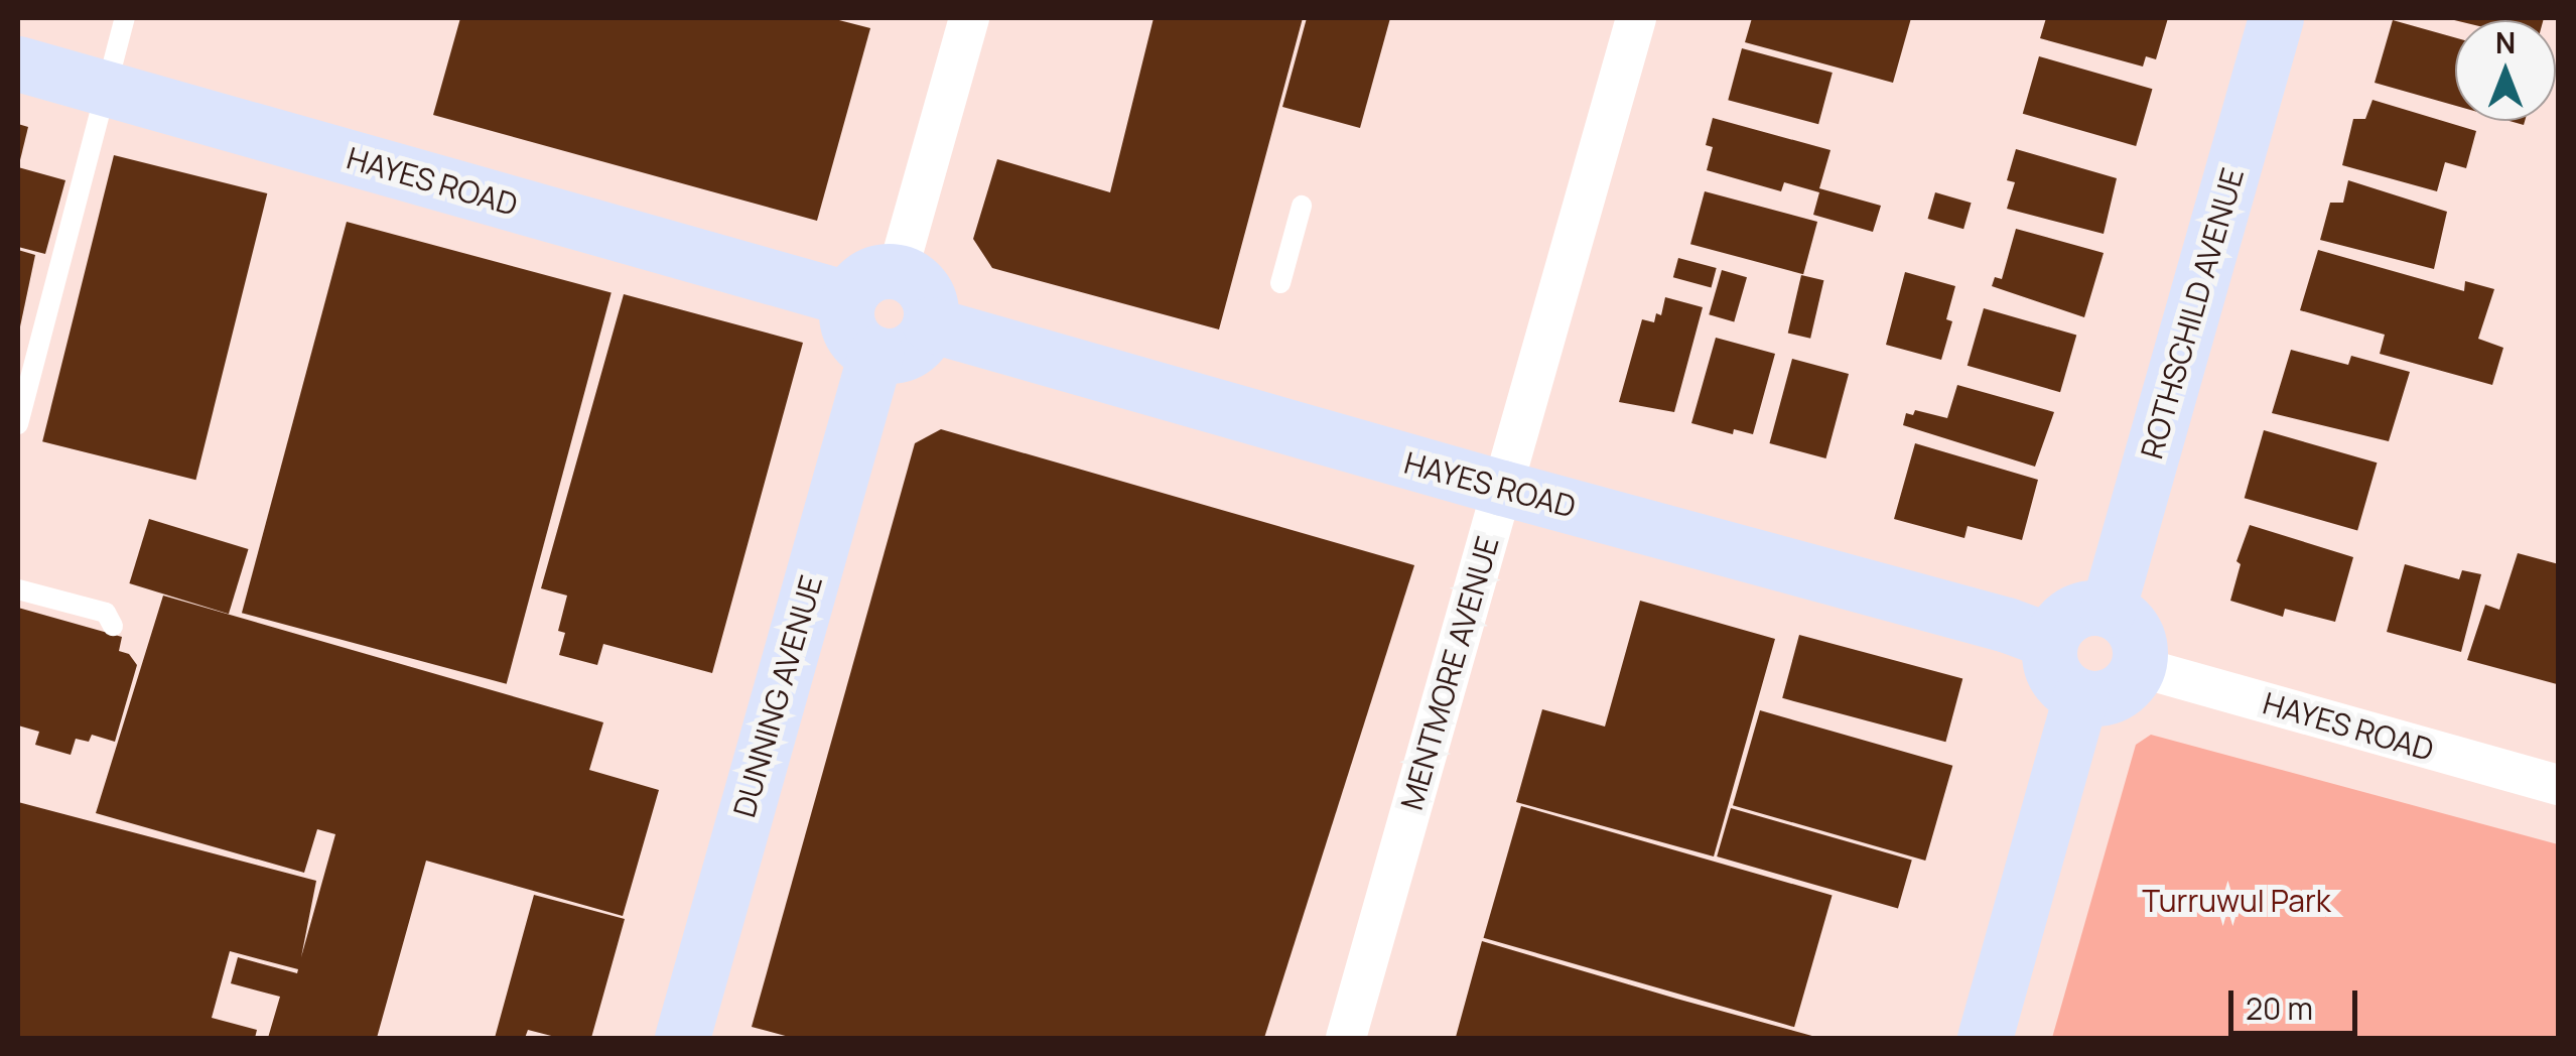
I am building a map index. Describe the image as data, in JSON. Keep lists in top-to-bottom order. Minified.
{"streets":{"street":["HAYES ROAD","ROTHSCHILD AVENUE","MENTMORE AVENUE","DUNNING AVENUE"]},"crossings":[["HAYES ROAD","ROTHSCHILD AVENUE"],["HAYES ROAD","MENTMORE AVENUE"],["HAYES ROAD","DUNNING AVENUE"]],"parks":["Turruwul Park"],"scale_bar":"20 m","north":"top"}
